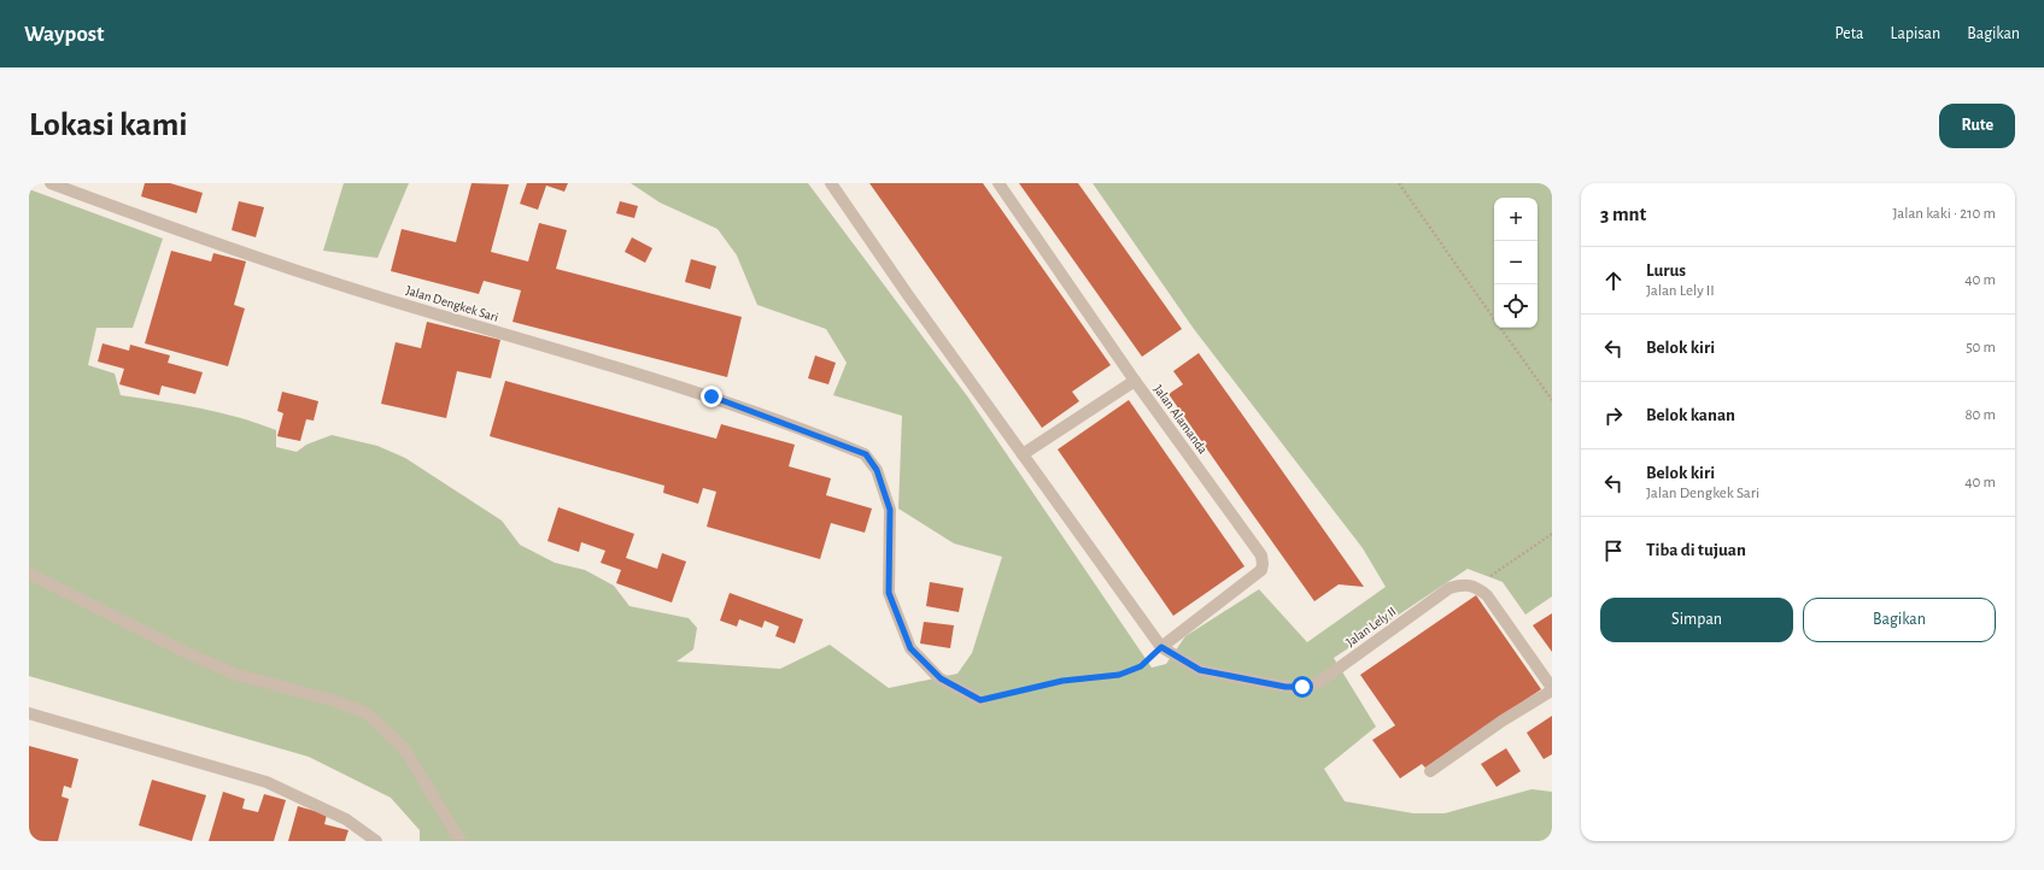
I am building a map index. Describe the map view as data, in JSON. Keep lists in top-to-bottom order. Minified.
{"streets":{"street":["Jalan Dengkek Sari","Jalan Alamanda","Jalan Lely II"]},"crossings":[["Jalan Alamanda","Jalan Lely II"]],"page":{"header":"Waypost","nav":["Peta","Lapisan","Bagikan"],"buttons":["Rute",["Simpan","Bagikan"]],"title":"Lokasi kami","heading":["3 mnt","Jalan kaki · 210 m"],"map_buttons":["+","−"],"list":[["Lurus","Jalan Lely II","40 m"],["Belok kiri","50 m"],["Belok kanan","80 m"],["Belok kiri","Jalan Dengkek Sari","40 m"],"Tiba di tujuan"]}}
